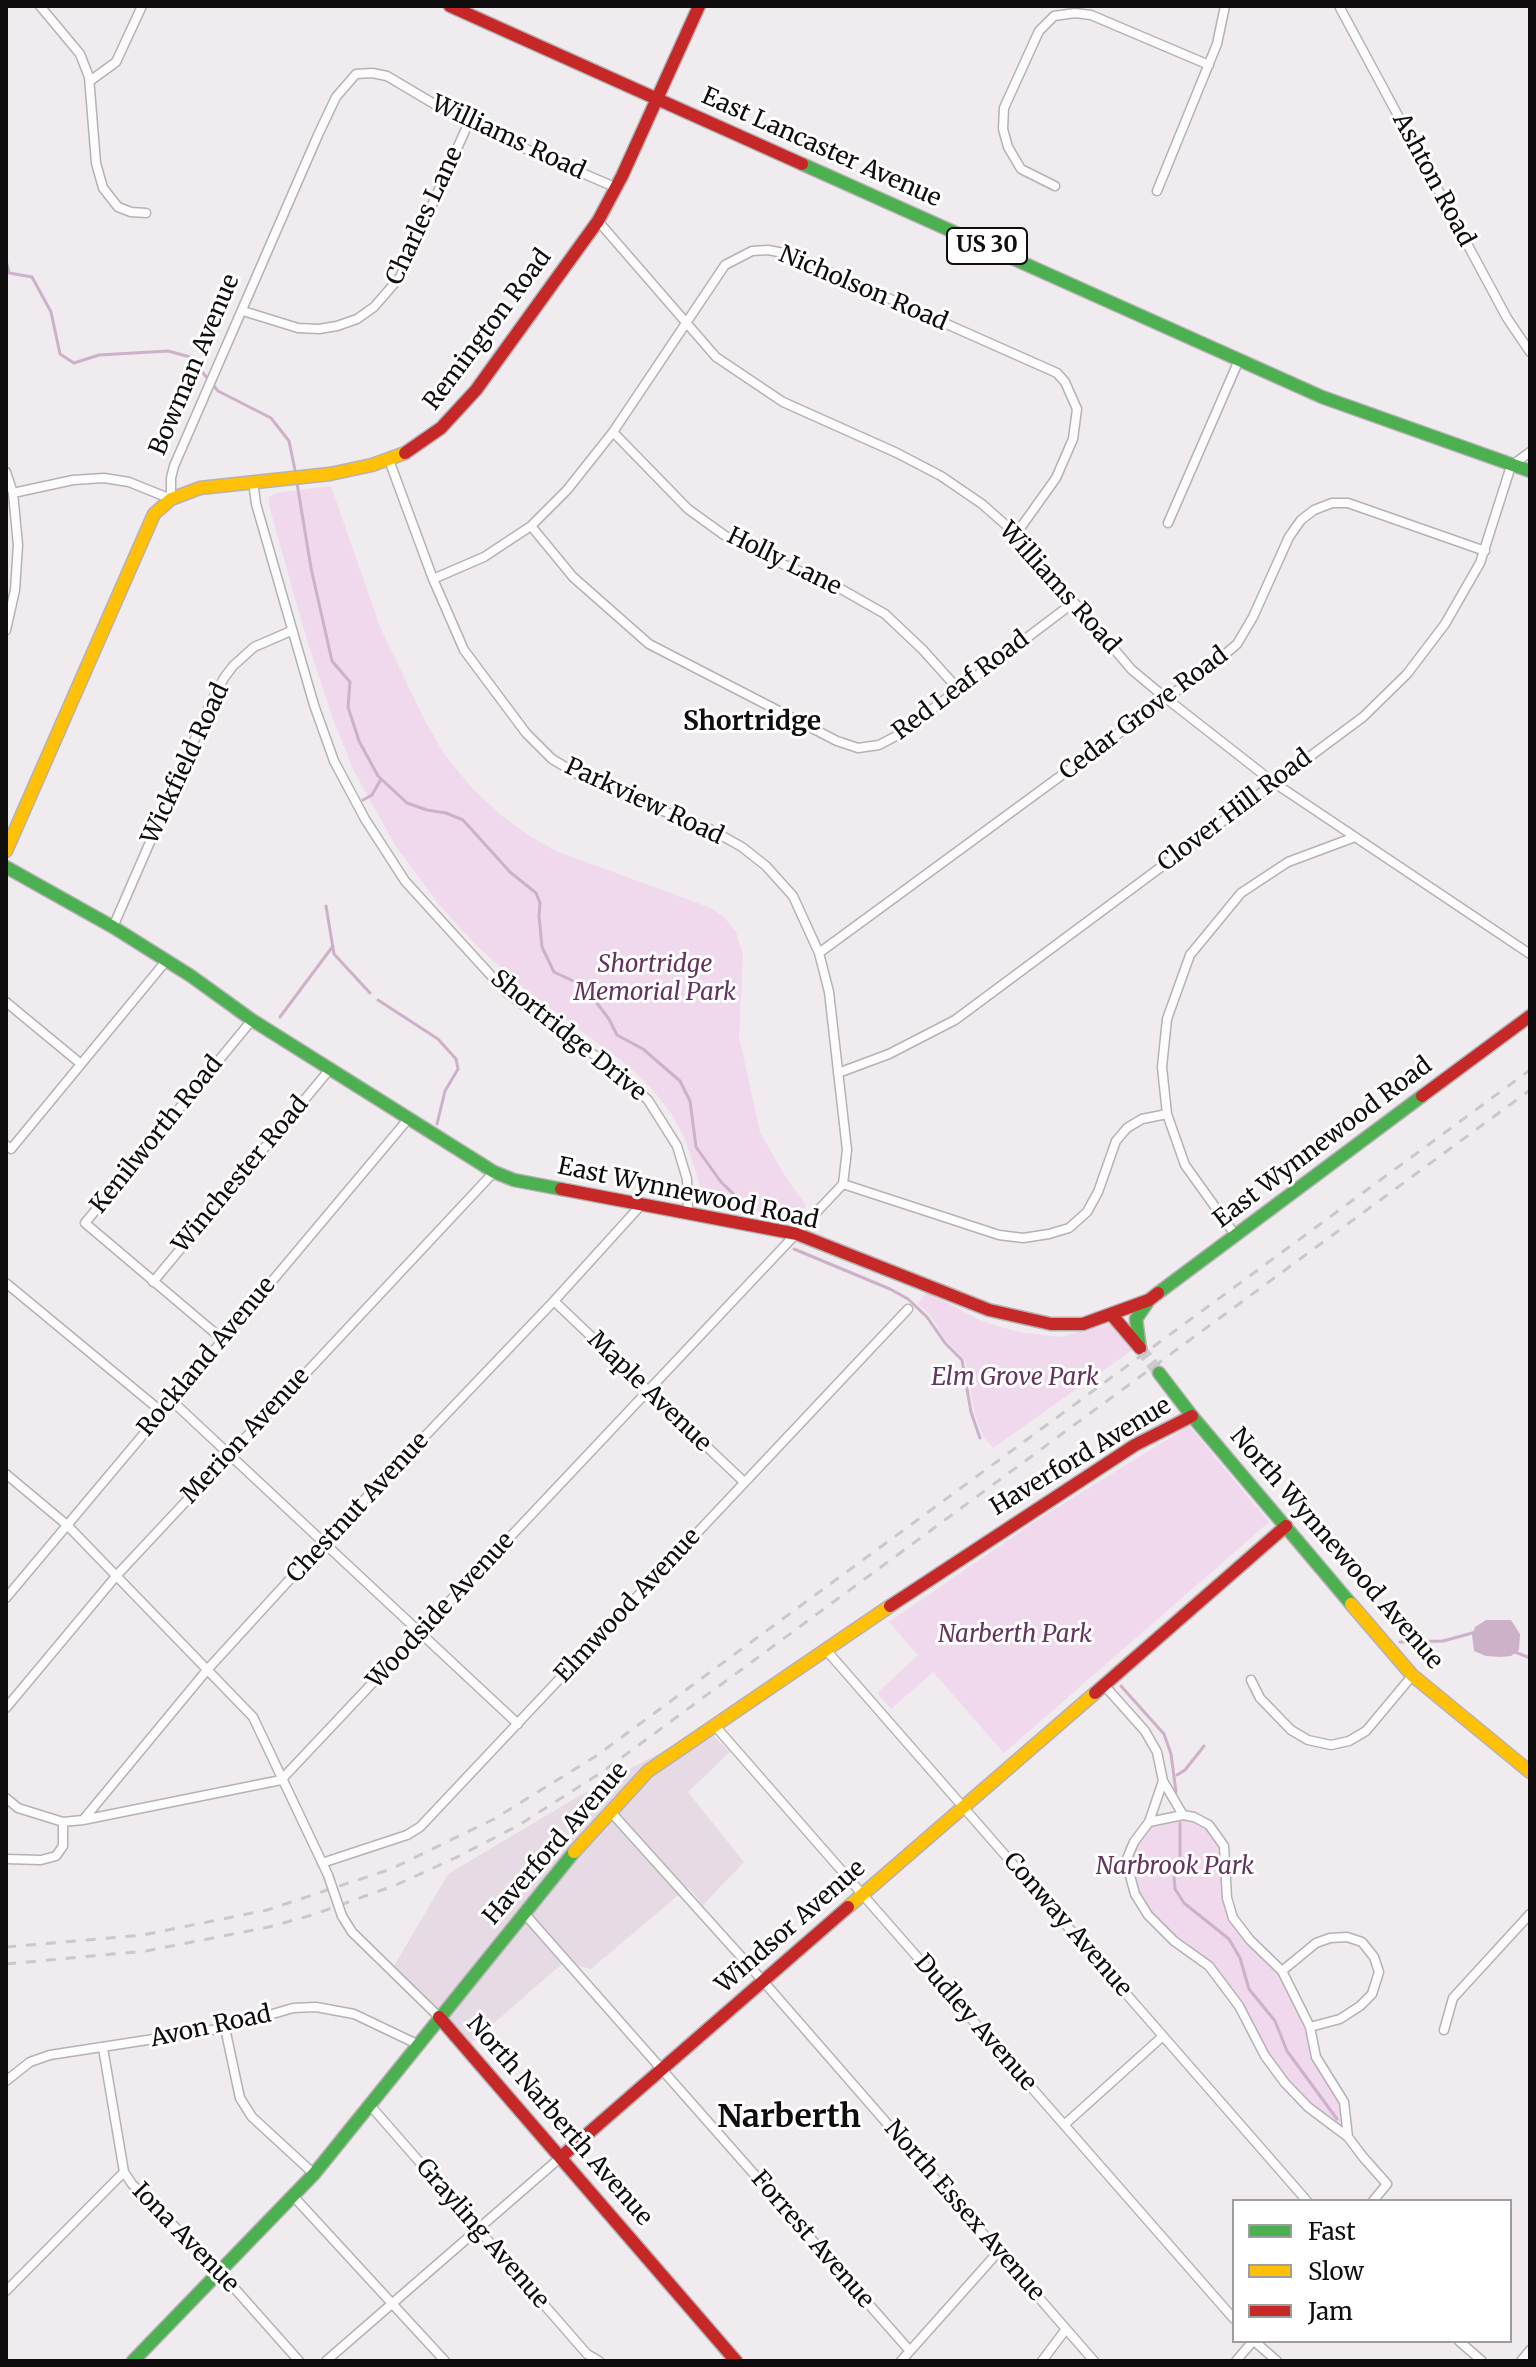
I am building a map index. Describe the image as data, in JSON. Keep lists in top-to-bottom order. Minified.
{"streets":{"main road":["East Lancaster Avenue","US 30","Remington Road","East Wynnewood Road","Haverford Avenue","North Wynnewood Avenue","Windsor Avenue","North Narberth Avenue"],"street":["Williams Road","Ashton Road","Charles Lane","Nicholson Road","Bowman Avenue","Holly Lane","Red Leaf Road","Cedar Grove Road","Wickfield Road","Parkview Road","Clover Hill Road","Shortridge Drive","Kenilworth Road","Winchester Road","Rockland Avenue","Maple Avenue","Merion Avenue","Chestnut Avenue","Elmwood Avenue","Woodside Avenue","Conway Avenue","Dudley Avenue","Avon Road","North Essex Avenue","Grayling Avenue","Iona Avenue","Forrest Avenue"]},"crossings":[["Williams Road","Charles Lane"],["Williams Road","Nicholson Road"],["Williams Road","Remington Road"],["Williams Road","Bowman Avenue"],["Williams Road","Red Leaf Road"],["Williams Road","Cedar Grove Road"],["Williams Road","Clover Hill Road"],["East Lancaster Avenue","Remington Road"],["East Lancaster Avenue","Clover Hill Road"],["Charles Lane","Bowman Avenue"],["Nicholson Road","Holly Lane"],["Nicholson Road","Red Leaf Road"],["Nicholson Road","Parkview Road"],["Remington Road","Bowman Avenue"],["Remington Road","Parkview Road"],["Remington Road","Shortridge Drive"],["Holly Lane","Red Leaf Road"],["Cedar Grove Road","Parkview Road"],["Cedar Grove Road","Clover Hill Road"],["Wickfield Road","Shortridge Drive"],["Wickfield Road","East Wynnewood Road"],["Parkview Road","Clover Hill Road"],["Shortridge Drive","East Wynnewood Road"],["Kenilworth Road","East Wynnewood Road"],["Kenilworth Road","Winchester Road"],["Kenilworth Road","Rockland Avenue"],["East Wynnewood Road","Winchester Road"],["East Wynnewood Road","Rockland Avenue"],["East Wynnewood Road","Merion Avenue"],["East Wynnewood Road","Chestnut Avenue"],["East Wynnewood Road","Woodside Avenue"],["Maple Avenue","Chestnut Avenue"],["Maple Avenue","Elmwood Avenue"],["Maple Avenue","Woodside Avenue"],["Haverford Avenue","North Wynnewood Avenue"],["Haverford Avenue","Conway Avenue"],["Haverford Avenue","Dudley Avenue"],["Haverford Avenue","Avon Road"],["Haverford Avenue","North Narberth Avenue"],["Haverford Avenue","North Essex Avenue"],["Haverford Avenue","Grayling Avenue"],["Haverford Avenue","Iona Avenue"],["Haverford Avenue","Forrest Avenue"],["North Wynnewood Avenue","Windsor Avenue"],["Elmwood Avenue","North Narberth Avenue"],["Conway Avenue","Windsor Avenue"],["Windsor Avenue","Dudley Avenue"],["Windsor Avenue","North Narberth Avenue"],["Windsor Avenue","North Essex Avenue"],["Windsor Avenue","Grayling Avenue"],["Windsor Avenue","Forrest Avenue"],["Avon Road","Iona Avenue"]],"districts":["Shortridge","Narberth"],"parks":["Shortridge Memorial Park","Elm Grove Park","Narberth Park","Narbrook Park"],"legend":["Fast","Slow","Jam"]}
